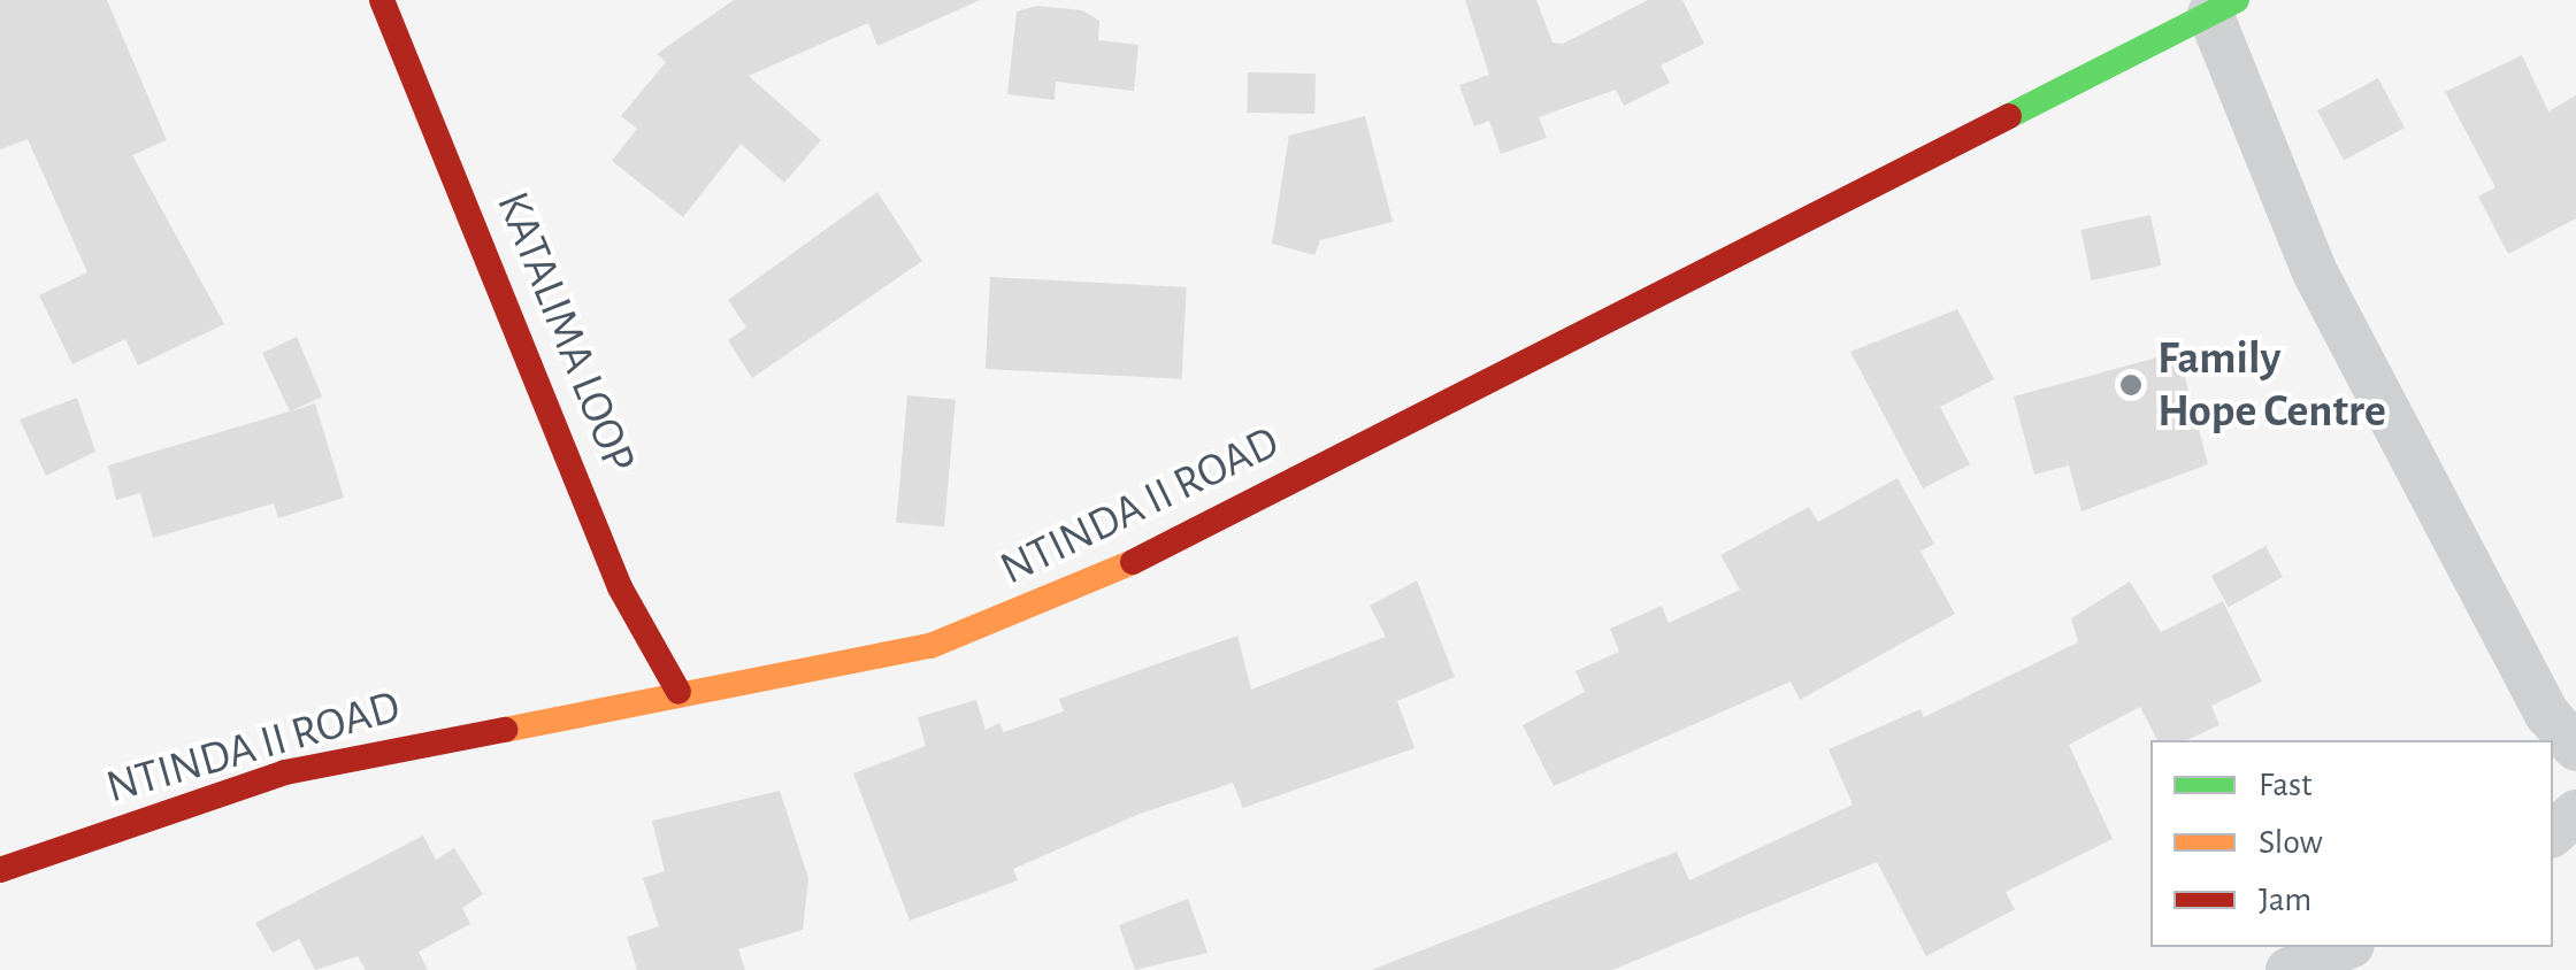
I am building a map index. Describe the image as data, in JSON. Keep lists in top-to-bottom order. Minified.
{"streets":{"street":["KATALIMA LOOP","NTINDA II ROAD"]},"crossings":[["KATALIMA LOOP","NTINDA II ROAD"]],"places":["Family Hope Centre"],"legend":["Fast","Slow","Jam"]}
